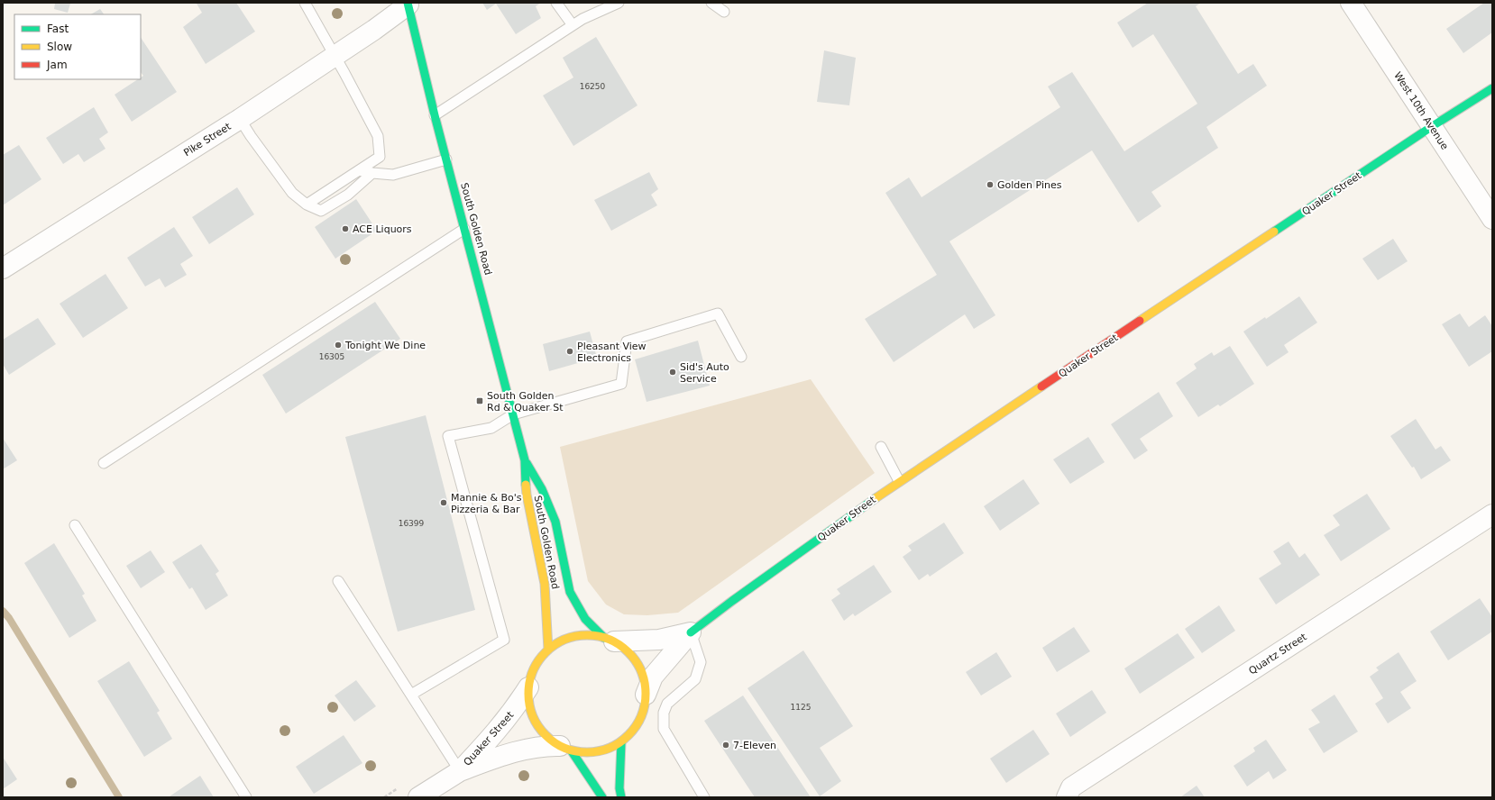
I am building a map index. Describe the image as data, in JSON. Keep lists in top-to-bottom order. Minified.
{"streets":{"main road":["Quaker Street","South Golden Road"],"street":["West 10th Avenue","Pike Street","Quartz Street"]},"crossings":[["West 10th Avenue","Quaker Street"],["Pike Street","South Golden Road"],["Quaker Street","South Golden Road"]],"places":{"other":["Golden Pines","ACE Liquors","Tonight We Dine","Pleasant View Electronics","Sid's Auto Service","Mannie & Bo's Pizzeria & Bar","7-Eleven"],"transit":["South Golden Rd & Quaker St"]},"house_numbers":["16250","16305","16399","1125"],"legend":["Fast","Slow","Jam"]}
